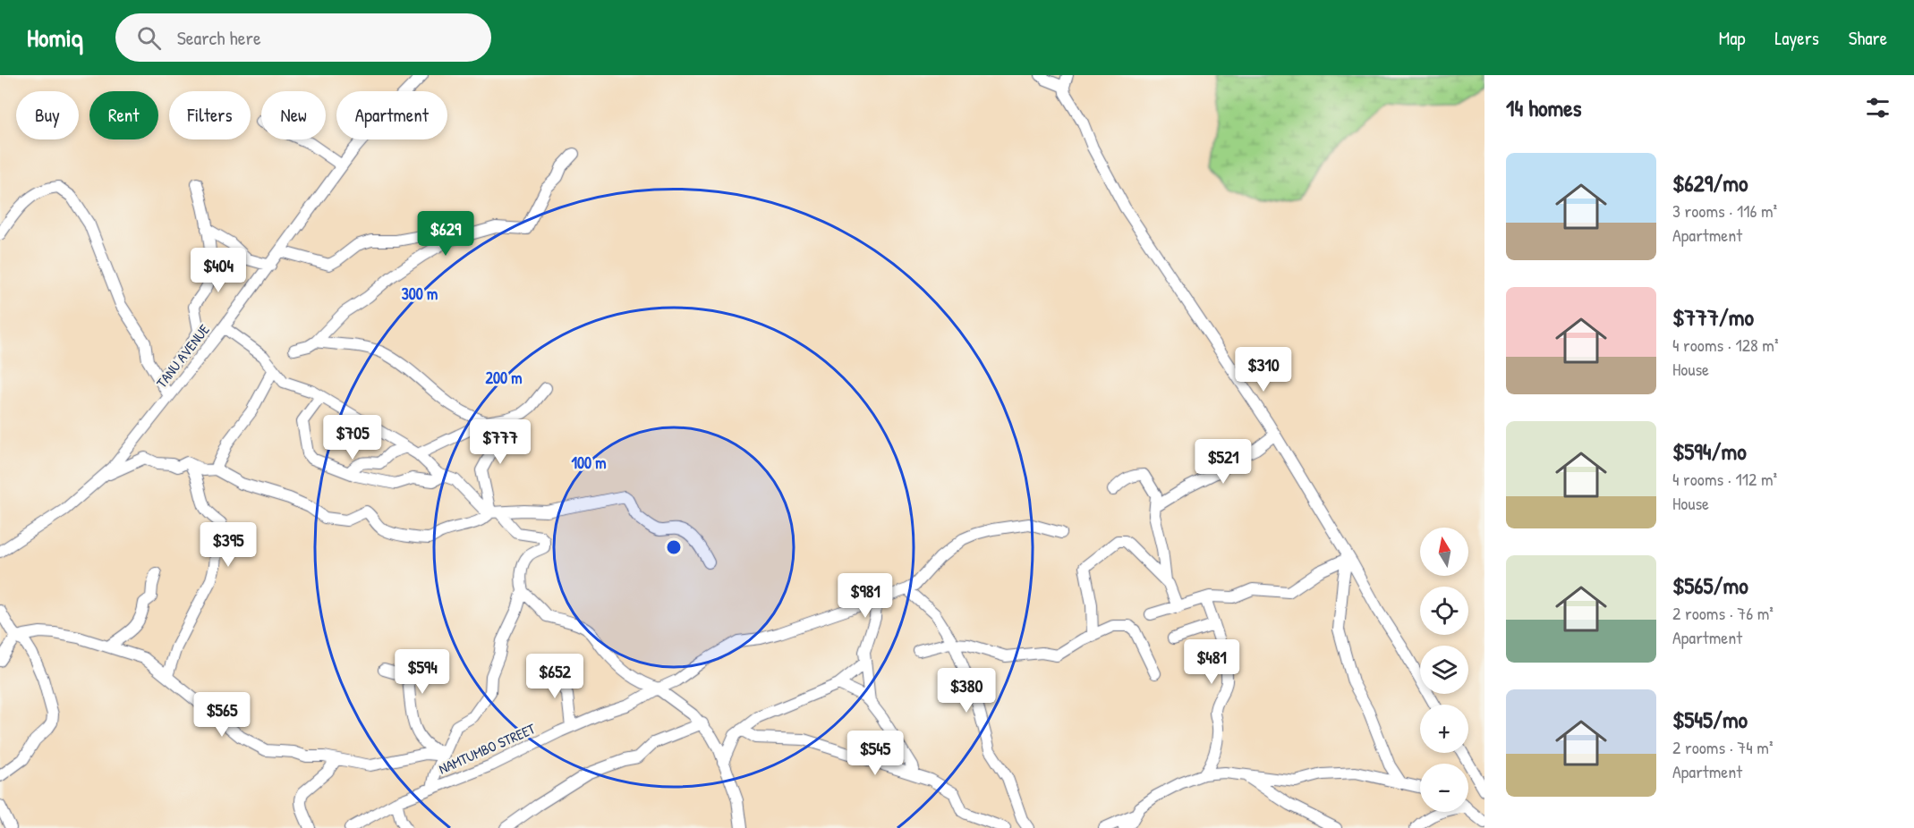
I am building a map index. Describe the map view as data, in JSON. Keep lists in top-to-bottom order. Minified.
{"streets":{"street":["TANU AVENUE","NAMTUMBO STREET"]},"north":"top","page":{"header":"Homiq","search":"Search here","nav":["Map","Layers","Share"],"heading":"14 homes","chip":["Buy","Rent","Filters","New","Apartment"],"list":[{"name":"$629/mo","note":"3 rooms · 116 m² · Apartment"},{"name":"$777/mo","note":"4 rooms · 128 m² · House"},{"name":"$594/mo","note":"4 rooms · 112 m² · House"},{"name":"$565/mo","note":"2 rooms · 76 m² · Apartment"},{"name":"$545/mo","note":"2 rooms · 74 m² · Apartment"}],"price":["$629","$404","$310","$705","$777","$521","$395","$981","$481","$594","$652","$380","$565","$545"],"map_buttons":["+","−"]},"rings":["300 m","200 m","100 m"]}
